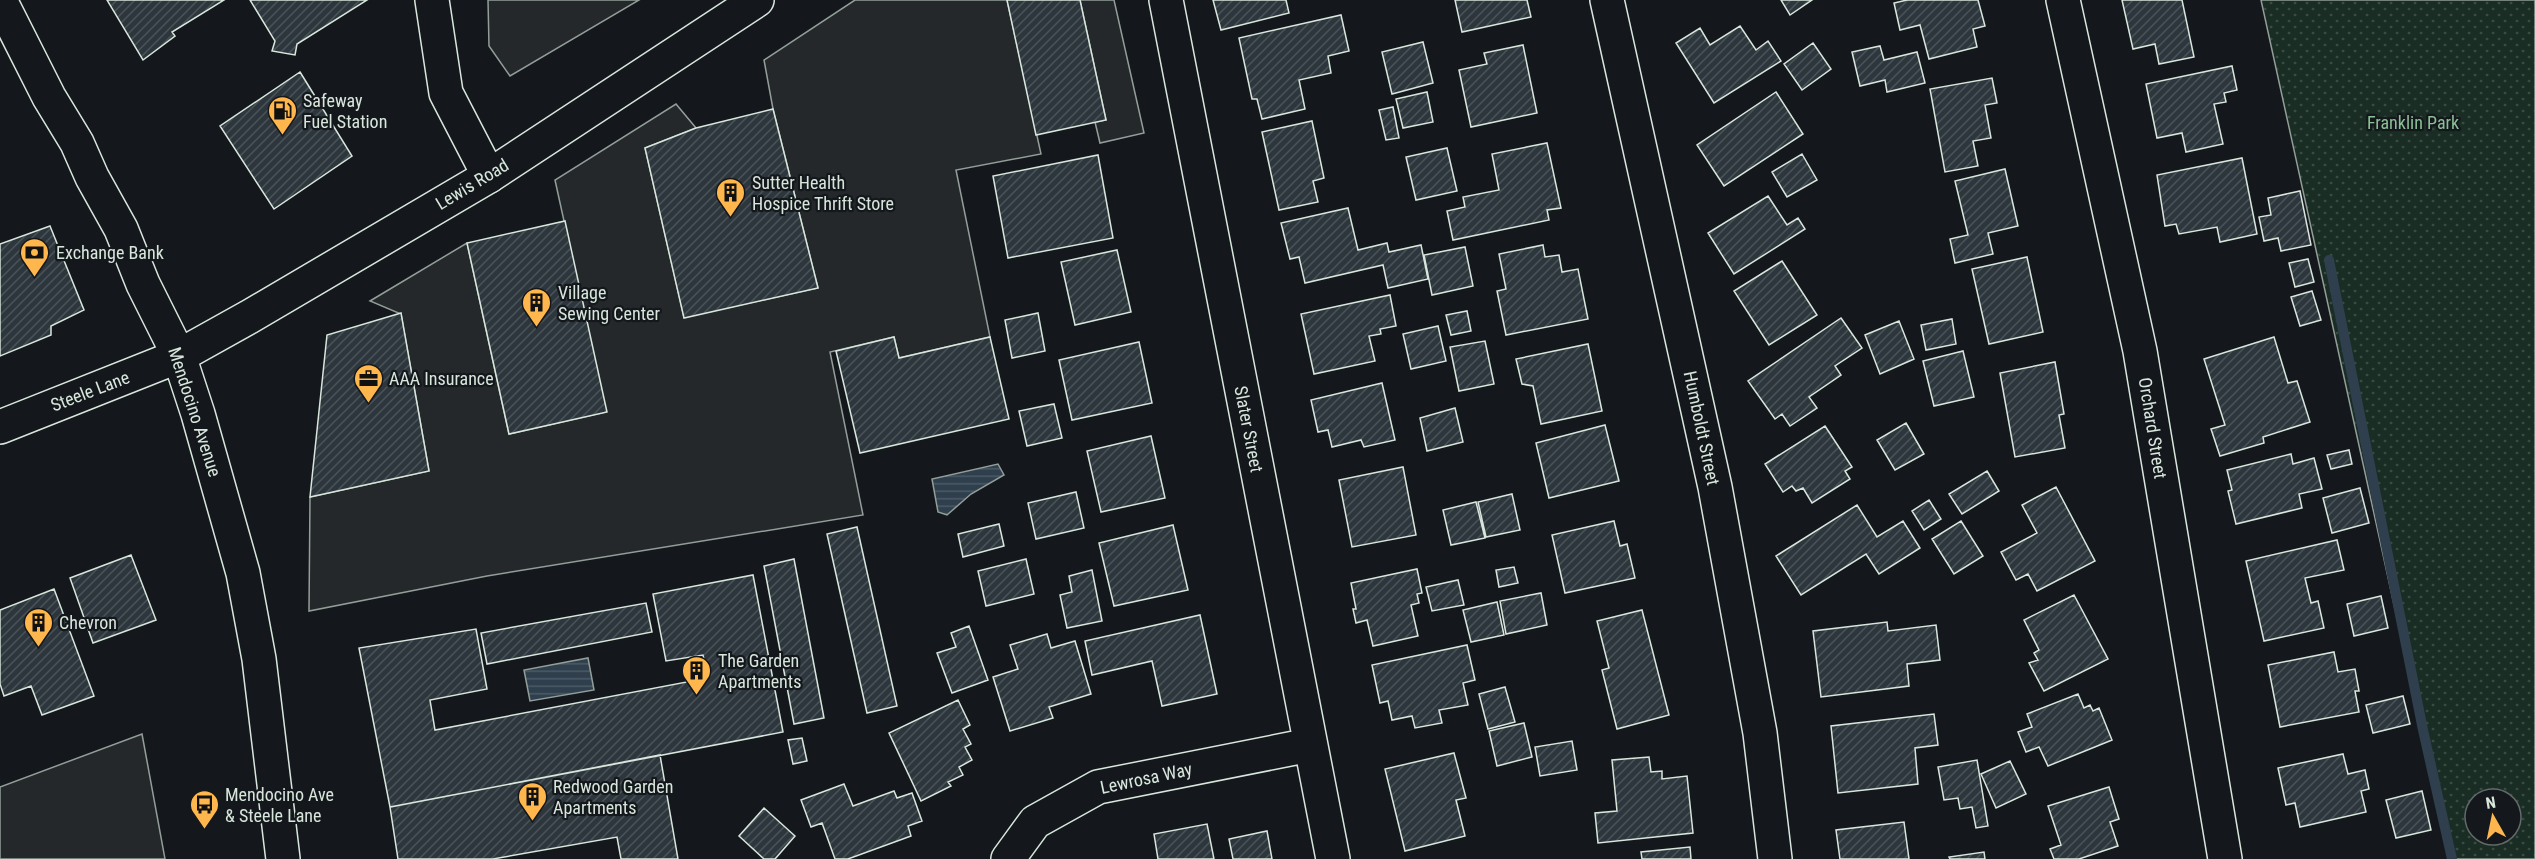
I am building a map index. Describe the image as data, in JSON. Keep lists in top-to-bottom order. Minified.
{"streets":{"street":["Lewis Road","Steele Lane","Mendocino Avenue","Humboldt Street","Orchard Street","Slater Street","Lewrosa Way"]},"crossings":[["Lewis Road","Steele Lane"],["Lewis Road","Mendocino Avenue"],["Steele Lane","Mendocino Avenue"],["Slater Street","Lewrosa Way"]],"parks":["Franklin Park"],"places":{"fuel station":["Safeway Fuel Station"],"building":["Sutter Health Hospice Thrift Store","Village Sewing Center","Chevron","The Garden Apartments","Redwood Garden Apartments"],"bank":["Exchange Bank"],"office":["AAA Insurance"],"bus stop":["Mendocino Ave & Steele Lane"]},"north":"top"}
